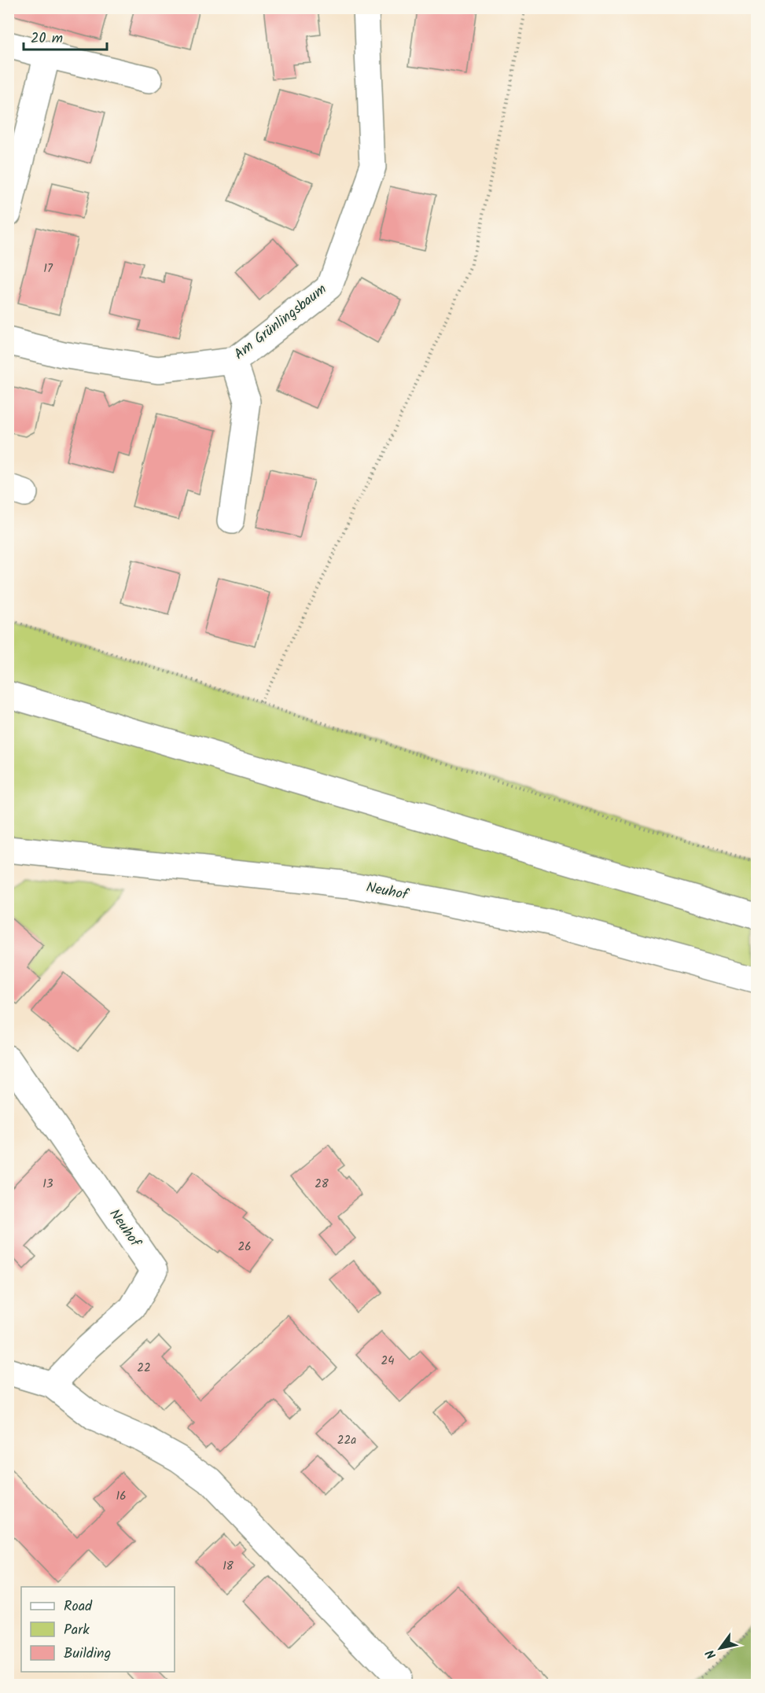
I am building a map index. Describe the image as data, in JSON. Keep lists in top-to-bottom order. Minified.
{"streets":{"street":["Am Grünlingsbaum","Neuhof"]},"house_numbers":["17","13","28","26","24","22","22a","16","18"],"legend":["Road","Park","Building"],"scale_bar":"20 m","north":"bottom left"}
